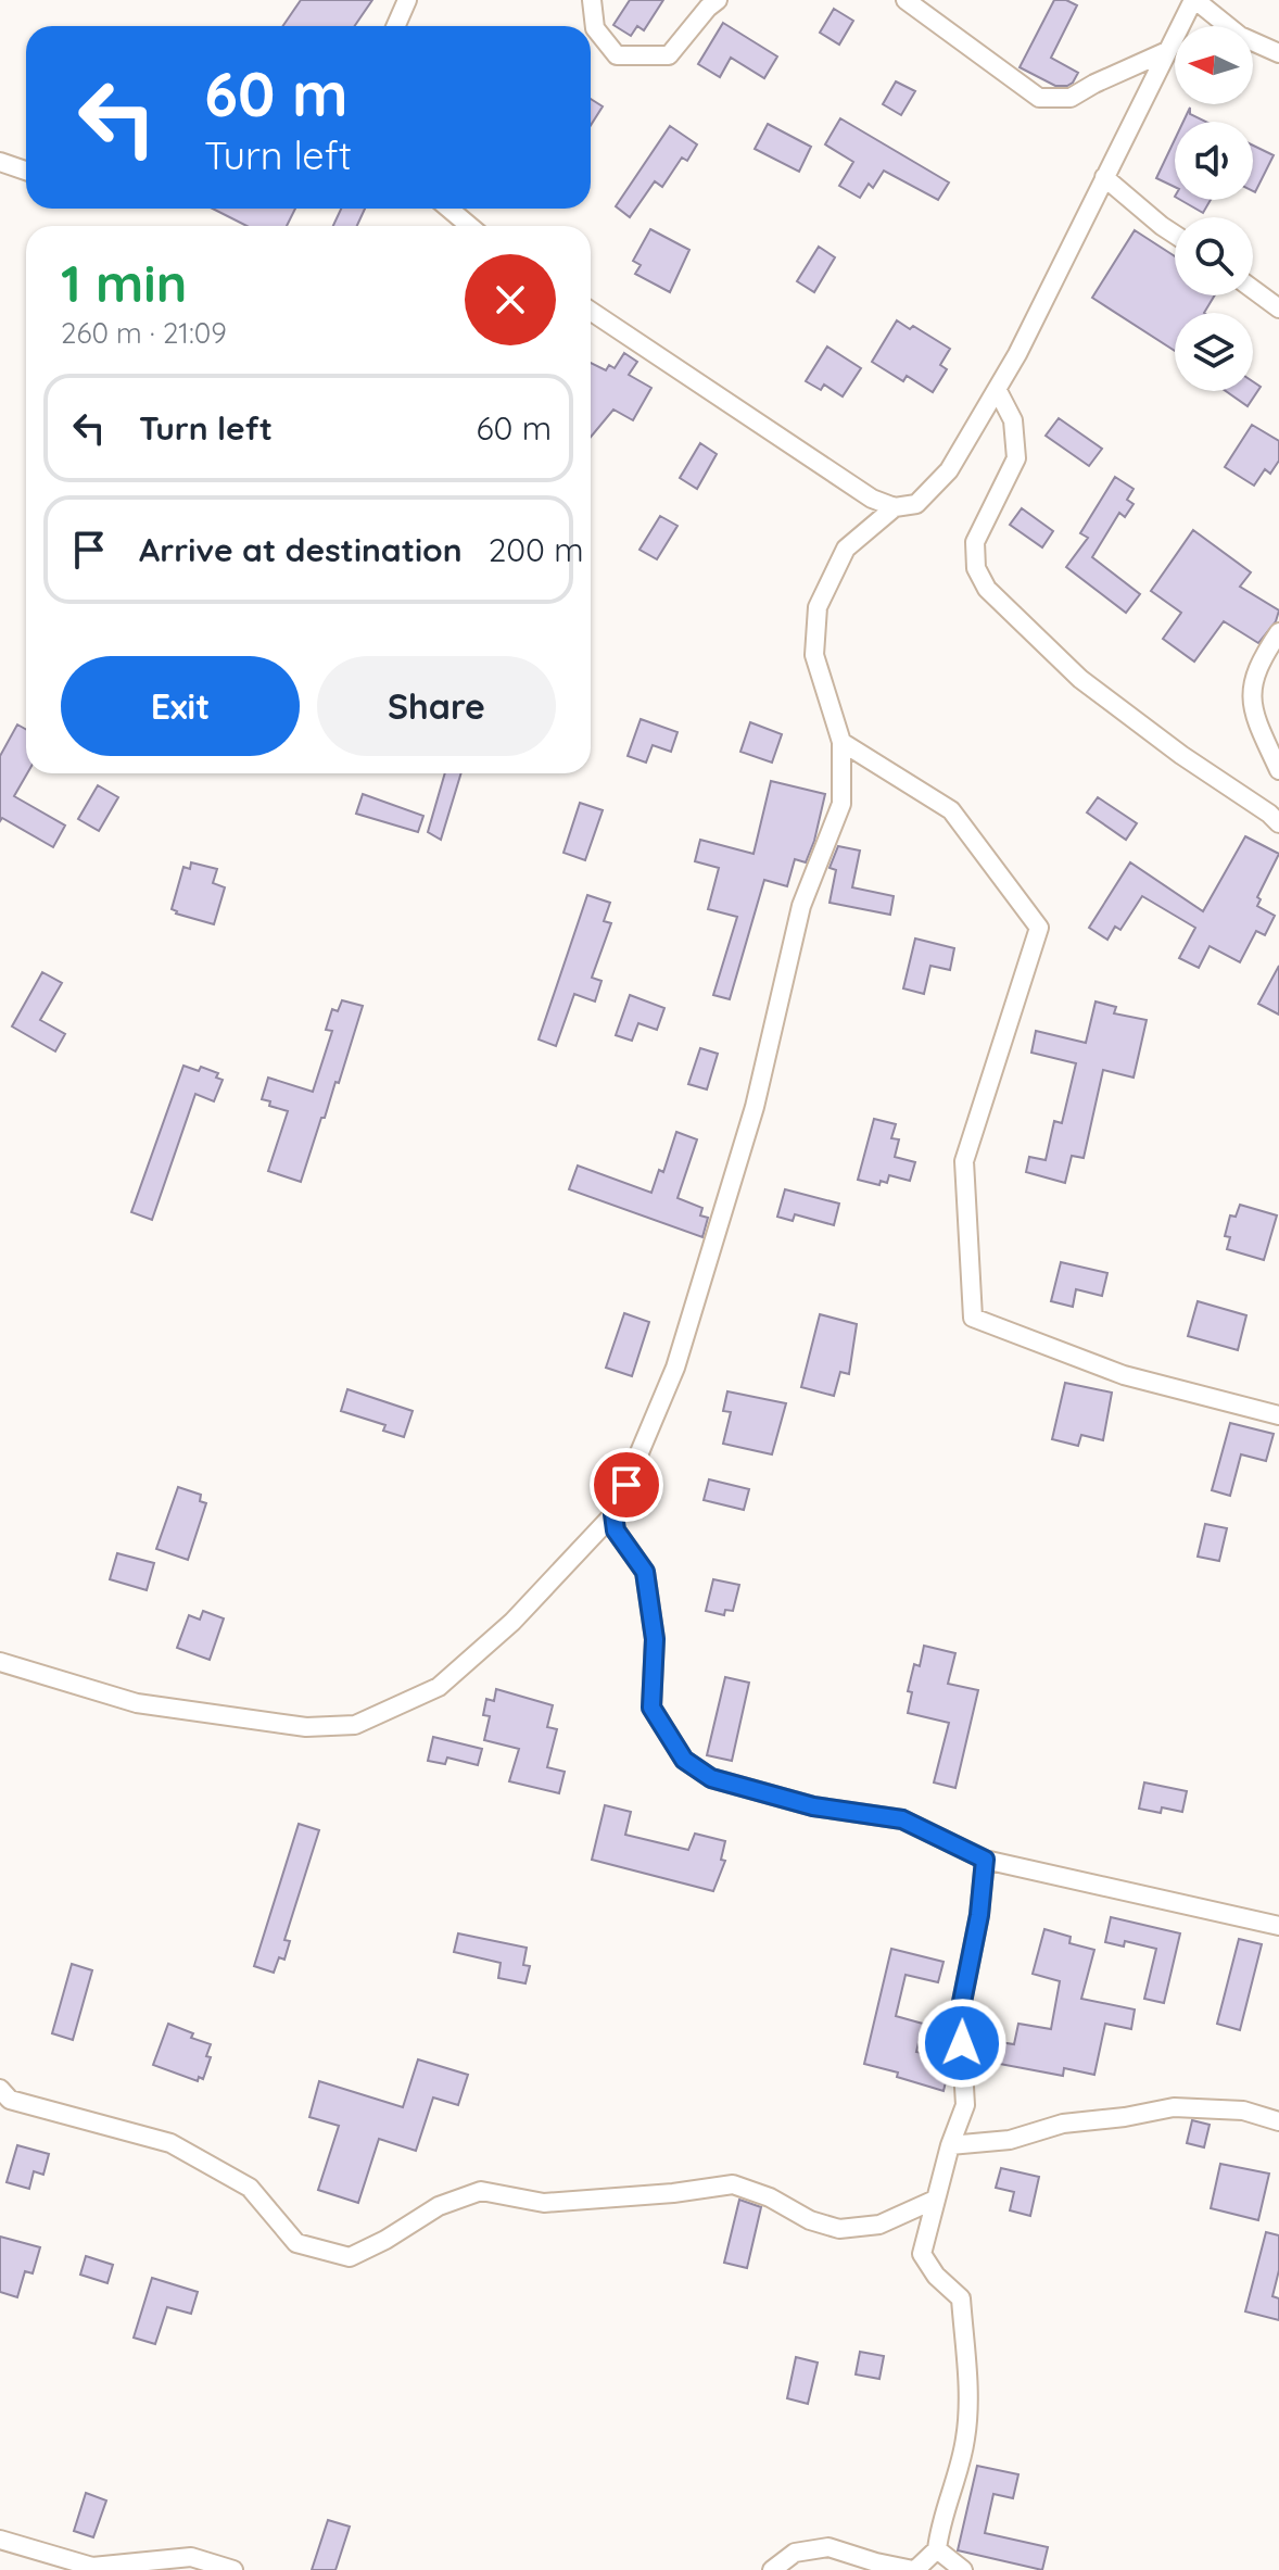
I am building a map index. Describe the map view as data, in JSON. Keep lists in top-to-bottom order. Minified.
{"north":"left","page":{"turn":["60 m","Turn left"],"heading":["1 min","260 m · 21:09"],"list":[{"name":"Turn left","value":"60 m"},{"name":"Arrive at destination","value":"200 m"}],"buttons":["Exit","Share"]}}
